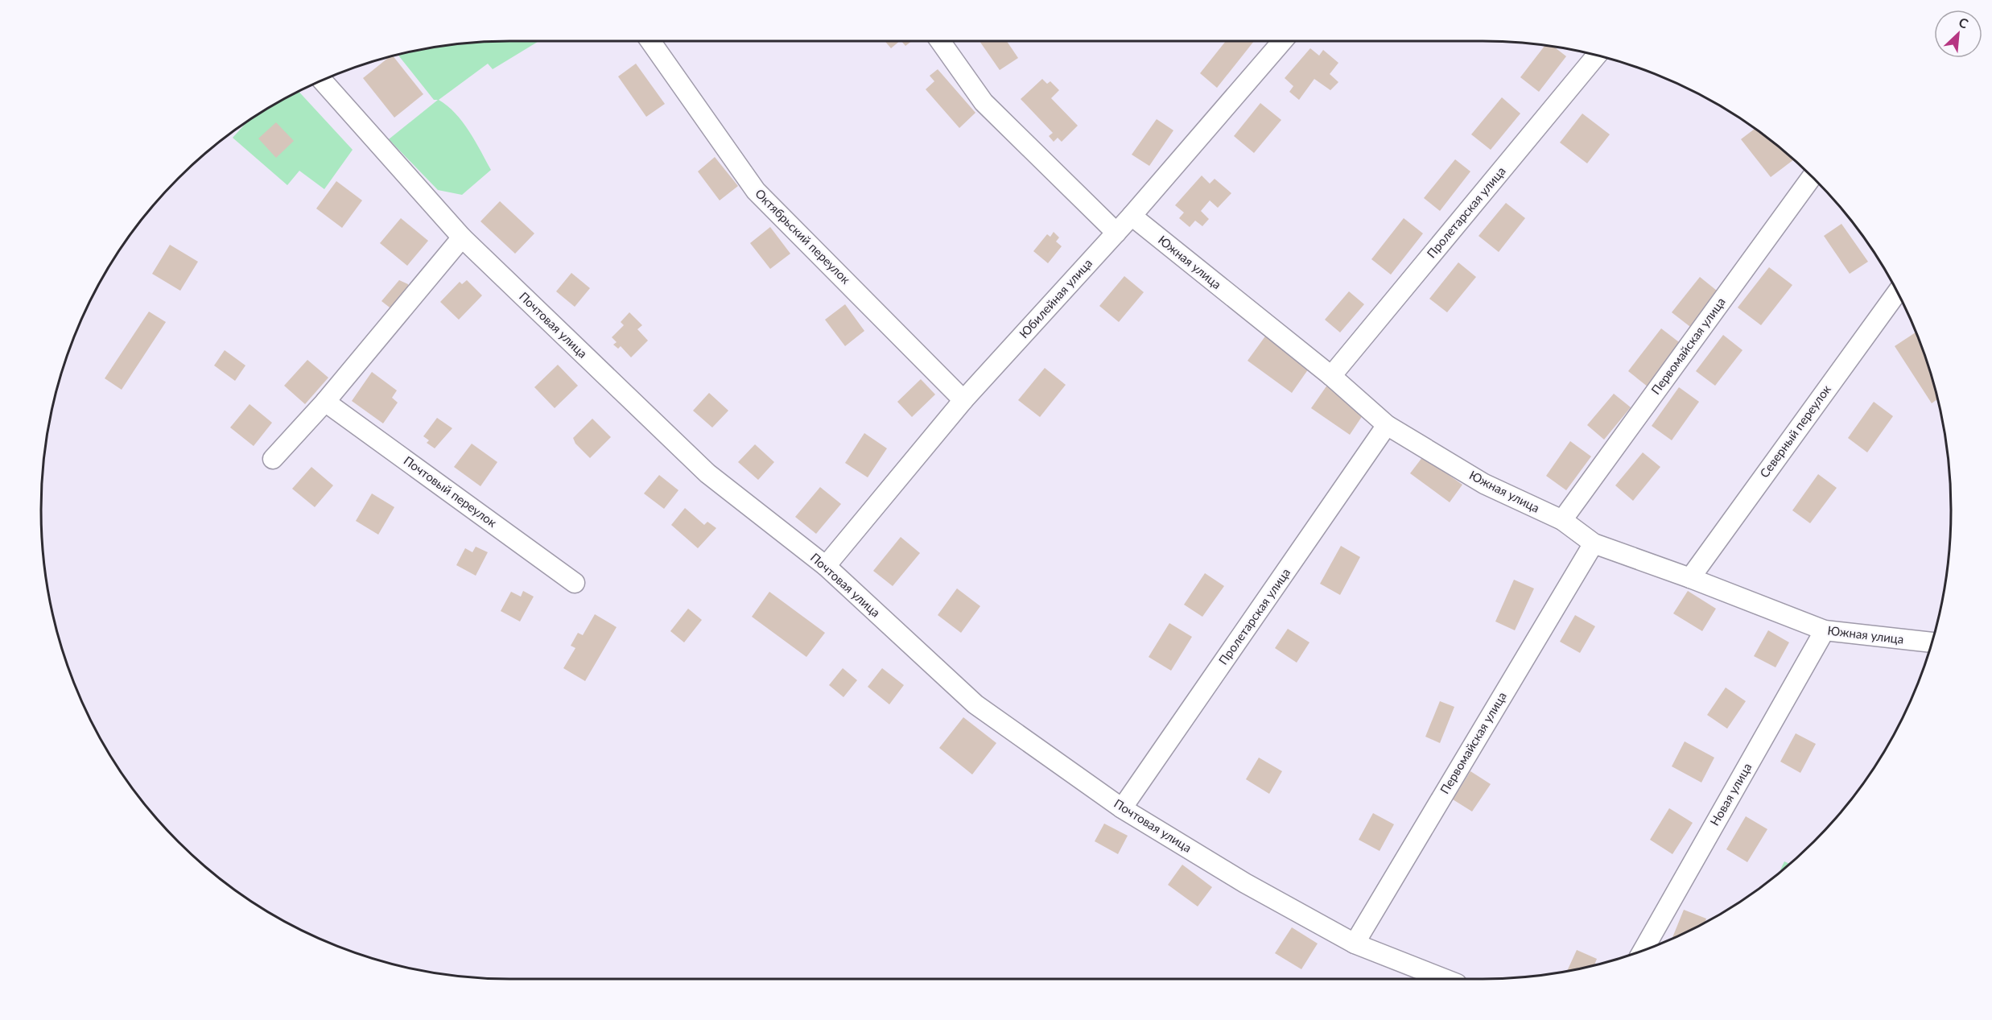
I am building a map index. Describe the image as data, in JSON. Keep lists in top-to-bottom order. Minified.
{"streets":{"street":["Пролетарская улица","Октябрьский переулок","Южная улица","Юбилейная улица","Почтовая улица","Первомайская улица","Северный переулок","Почтовый переулок","Новая улица"]},"crossings":[["Пролетарская улица","Южная улица"],["Пролетарская улица","Почтовая улица"],["Октябрьский переулок","Юбилейная улица"],["Южная улица","Юбилейная улица"],["Южная улица","Первомайская улица"],["Южная улица","Северный переулок"],["Южная улица","Новая улица"],["Юбилейная улица","Почтовая улица"],["Почтовая улица","Первомайская улица"]],"north":"top right"}
